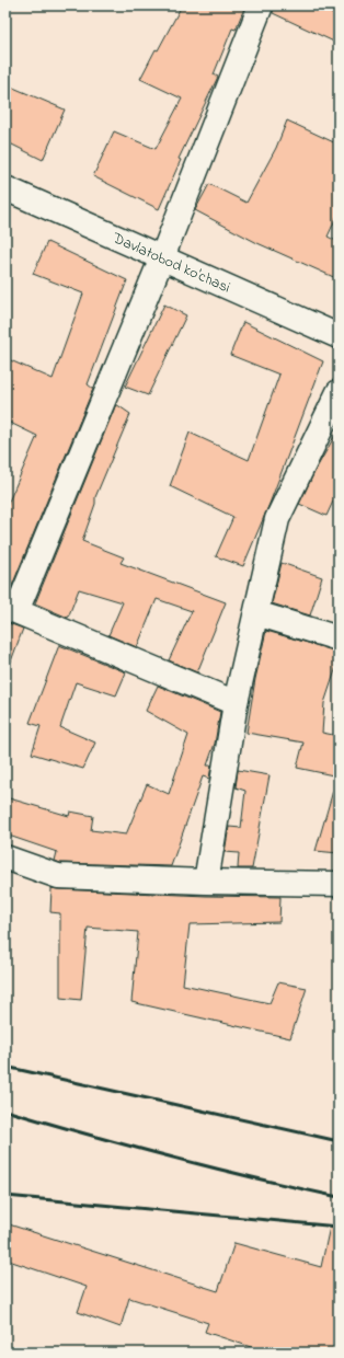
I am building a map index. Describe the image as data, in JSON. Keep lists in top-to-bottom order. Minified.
{"streets":{"street":["Davlatobod ko'chasi"]}}
